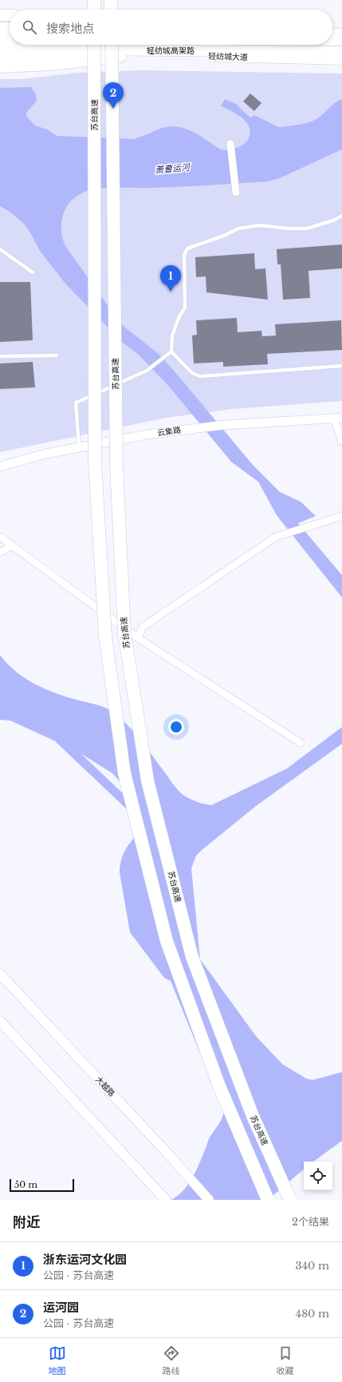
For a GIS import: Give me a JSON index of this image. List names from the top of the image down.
{
  "streets": {
    "highway": ["苏台高速"],
    "main road": ["轻纺城高架路", "轻纺城大道", "大越路"],
    "street": ["云集路"]
  },
  "water": ["萧曹运河"],
  "scale_bar": "50 m",
  "page": {
    "search": "搜索地点",
    "pins": ["2", "1"],
    "scale": "50 m",
    "heading": ["附近", "2个结果"],
    "list": [
      {
        "mark": "1",
        "name": "浙东运河文化园",
        "note": "公园 · 苏台高速",
        "value": "340 m"
      },
      {
        "mark": "2",
        "name": "运河园",
        "note": "公园 · 苏台高速",
        "value": "480 m"
      }
    ],
    "nav": ["地图", "路线", "收藏"]
  }
}
